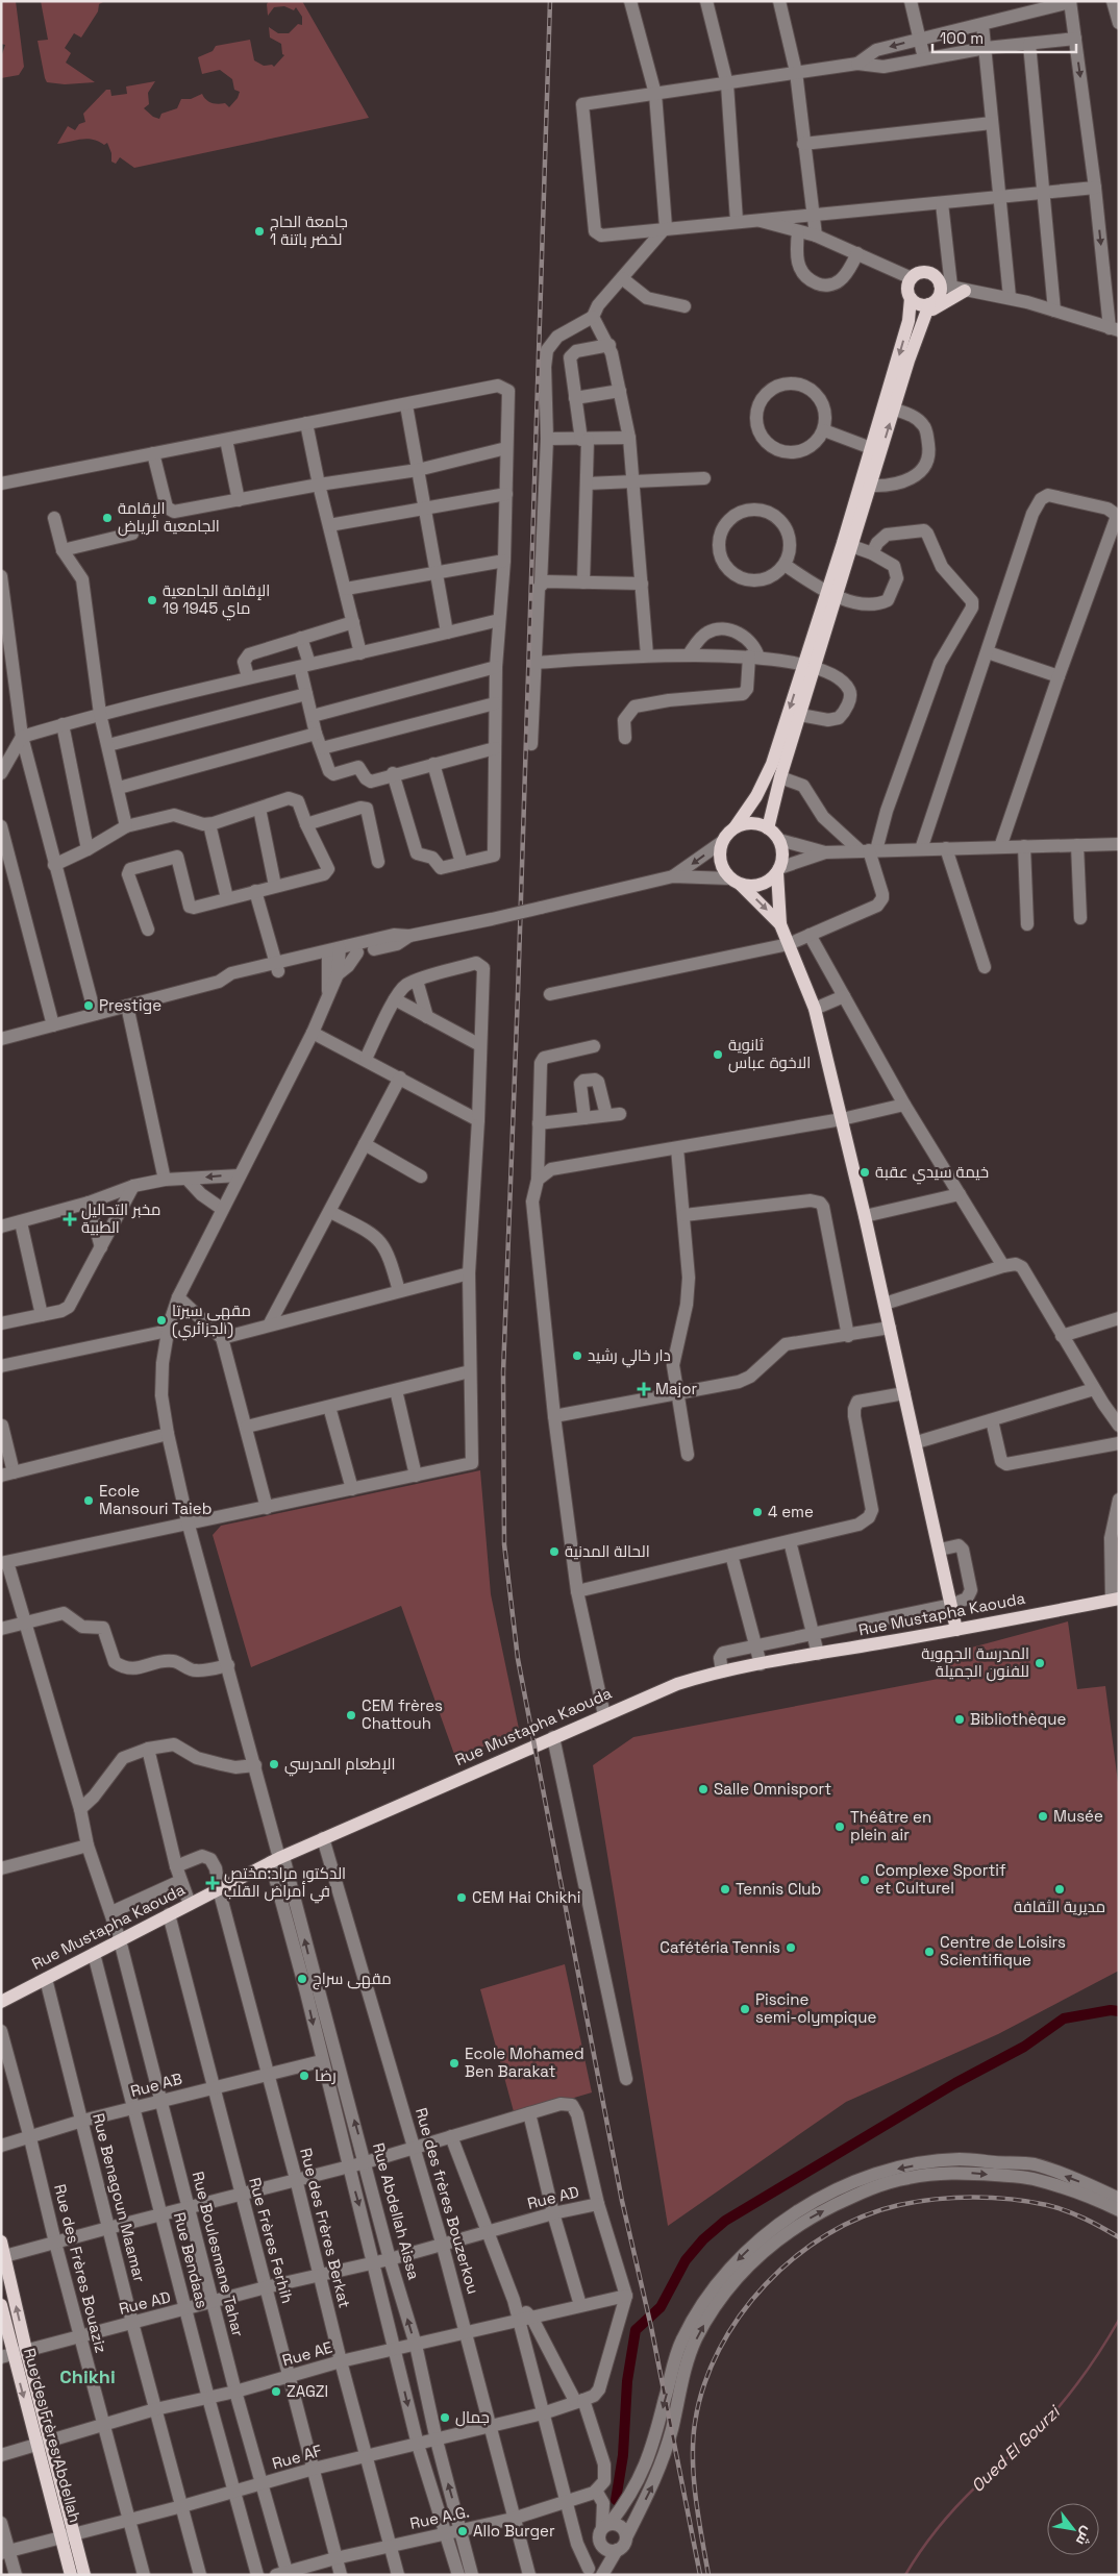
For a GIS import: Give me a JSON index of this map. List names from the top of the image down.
{
  "streets": {
    "main road": ["Rue Mustapha Kaouda", "Rue des Frères Abdellah"],
    "street": [
      "Rue AB",
      "Rue Benagoun Maamar",
      "Rue AD",
      "Rue des frères Bouzerkou",
      "Rue Abdellah Aissa",
      "Rue des Frères Berkat",
      "Rue Frères Ferhih",
      "Rue Boulesmane Tahar",
      "Rue Bendaas",
      "Rue des Frères Bouaziz",
      "Rue AE",
      "Rue AF",
      "Rue A.G."
    ]
  },
  "crossings": [
    ["Rue Mustapha Kaouda", "Rue Benagoun Maamar"],
    ["Rue Mustapha Kaouda", "Rue des frères Bouzerkou"],
    ["Rue Mustapha Kaouda", "Rue Abdellah Aissa"],
    ["Rue Mustapha Kaouda", "Rue des Frères Berkat"],
    ["Rue Mustapha Kaouda", "Rue Frères Ferhih"],
    ["Rue Mustapha Kaouda", "Rue Boulesmane Tahar"],
    ["Rue Mustapha Kaouda", "Rue Bendaas"],
    ["Rue AB", "Rue Benagoun Maamar"],
    ["Rue AB", "Rue des Frères Berkat"],
    ["Rue AB", "Rue Frères Ferhih"],
    ["Rue AB", "Rue Boulesmane Tahar"],
    ["Rue AB", "Rue Bendaas"],
    ["Rue AB", "Rue des Frères Bouaziz"],
    ["Rue Benagoun Maamar", "Rue AD"],
    ["Rue Benagoun Maamar", "Rue AE"],
    ["Rue Benagoun Maamar", "Rue AF"],
    ["Rue AD", "Rue des frères Bouzerkou"],
    ["Rue AD", "Rue Abdellah Aissa"],
    ["Rue AD", "Rue des Frères Berkat"],
    ["Rue AD", "Rue Frères Ferhih"],
    ["Rue AD", "Rue Boulesmane Tahar"],
    ["Rue AD", "Rue Bendaas"],
    ["Rue AD", "Rue des Frères Bouaziz"],
    ["Rue AD", "Rue des Frères Abdellah"],
    ["Rue des frères Bouzerkou", "Rue AE"],
    ["Rue des frères Bouzerkou", "Rue AF"],
    ["Rue des frères Bouzerkou", "Rue A.G."],
    ["Rue Abdellah Aissa", "Rue AE"],
    ["Rue Abdellah Aissa", "Rue AF"],
    ["Rue Abdellah Aissa", "Rue A.G."],
    ["Rue des Frères Berkat", "Rue AE"],
    ["Rue des Frères Berkat", "Rue AF"],
    ["Rue des Frères Berkat", "Rue A.G."],
    ["Rue Frères Ferhih", "Rue AE"],
    ["Rue Frères Ferhih", "Rue AF"],
    ["Rue Frères Ferhih", "Rue A.G."],
    ["Rue Boulesmane Tahar", "Rue AE"],
    ["Rue Boulesmane Tahar", "Rue AF"],
    ["Rue Boulesmane Tahar", "Rue A.G."],
    ["Rue Bendaas", "Rue AE"],
    ["Rue Bendaas", "Rue AF"],
    ["Rue des Frères Bouaziz", "Rue AE"],
    ["Rue des Frères Bouaziz", "Rue AF"],
    ["Rue AE", "Rue des Frères Abdellah"],
    ["Rue des Frères Abdellah", "Rue AF"]
  ],
  "districts": ["Chikhi"],
  "water": ["Oued El Gourzi"],
  "places": {
    "other": [
      "جامعة الحاج لخضر باتنة 1",
      "الإقامة الجامعية الرياض",
      "الإقامة الجامعية 19 ماي 1945",
      "Prestige",
      "ثانوية الاخوة عباس",
      "خيمة سيدي عقبة",
      "مقهى سيرتا (الجزائري)",
      "دار خالي رشيد",
      "Ecole Mansouri Taieb",
      "4 eme",
      "الحالة المدنية",
      "المدرسة الجهوية للفنون الجميلة",
      "CEM frères Chattouh",
      "Bibliothèque",
      "الإطعام المدرسي",
      "Salle Omnisport",
      "Musée",
      "Théâtre en plein air",
      "Complexe Sportif et Culturel",
      "Tennis Club",
      "مديرية الثقافة",
      "CEM Hai Chikhi",
      "Cafétéria Tennis",
      "Centre de Loisirs Scientifique",
      "مقهى سراج",
      "Piscine semi-olympique",
      "Ecole Mohamed Ben Barakat",
      "رضا",
      "ZAGZI",
      "جمال",
      "Allo Burger"
    ],
    "health": ["مخبر التحاليل الطبية", "Major", "الدكتور مراد:مختص في أمراض القلب"]
  },
  "scale_bar": "100 m",
  "north": "bottom right"
}
